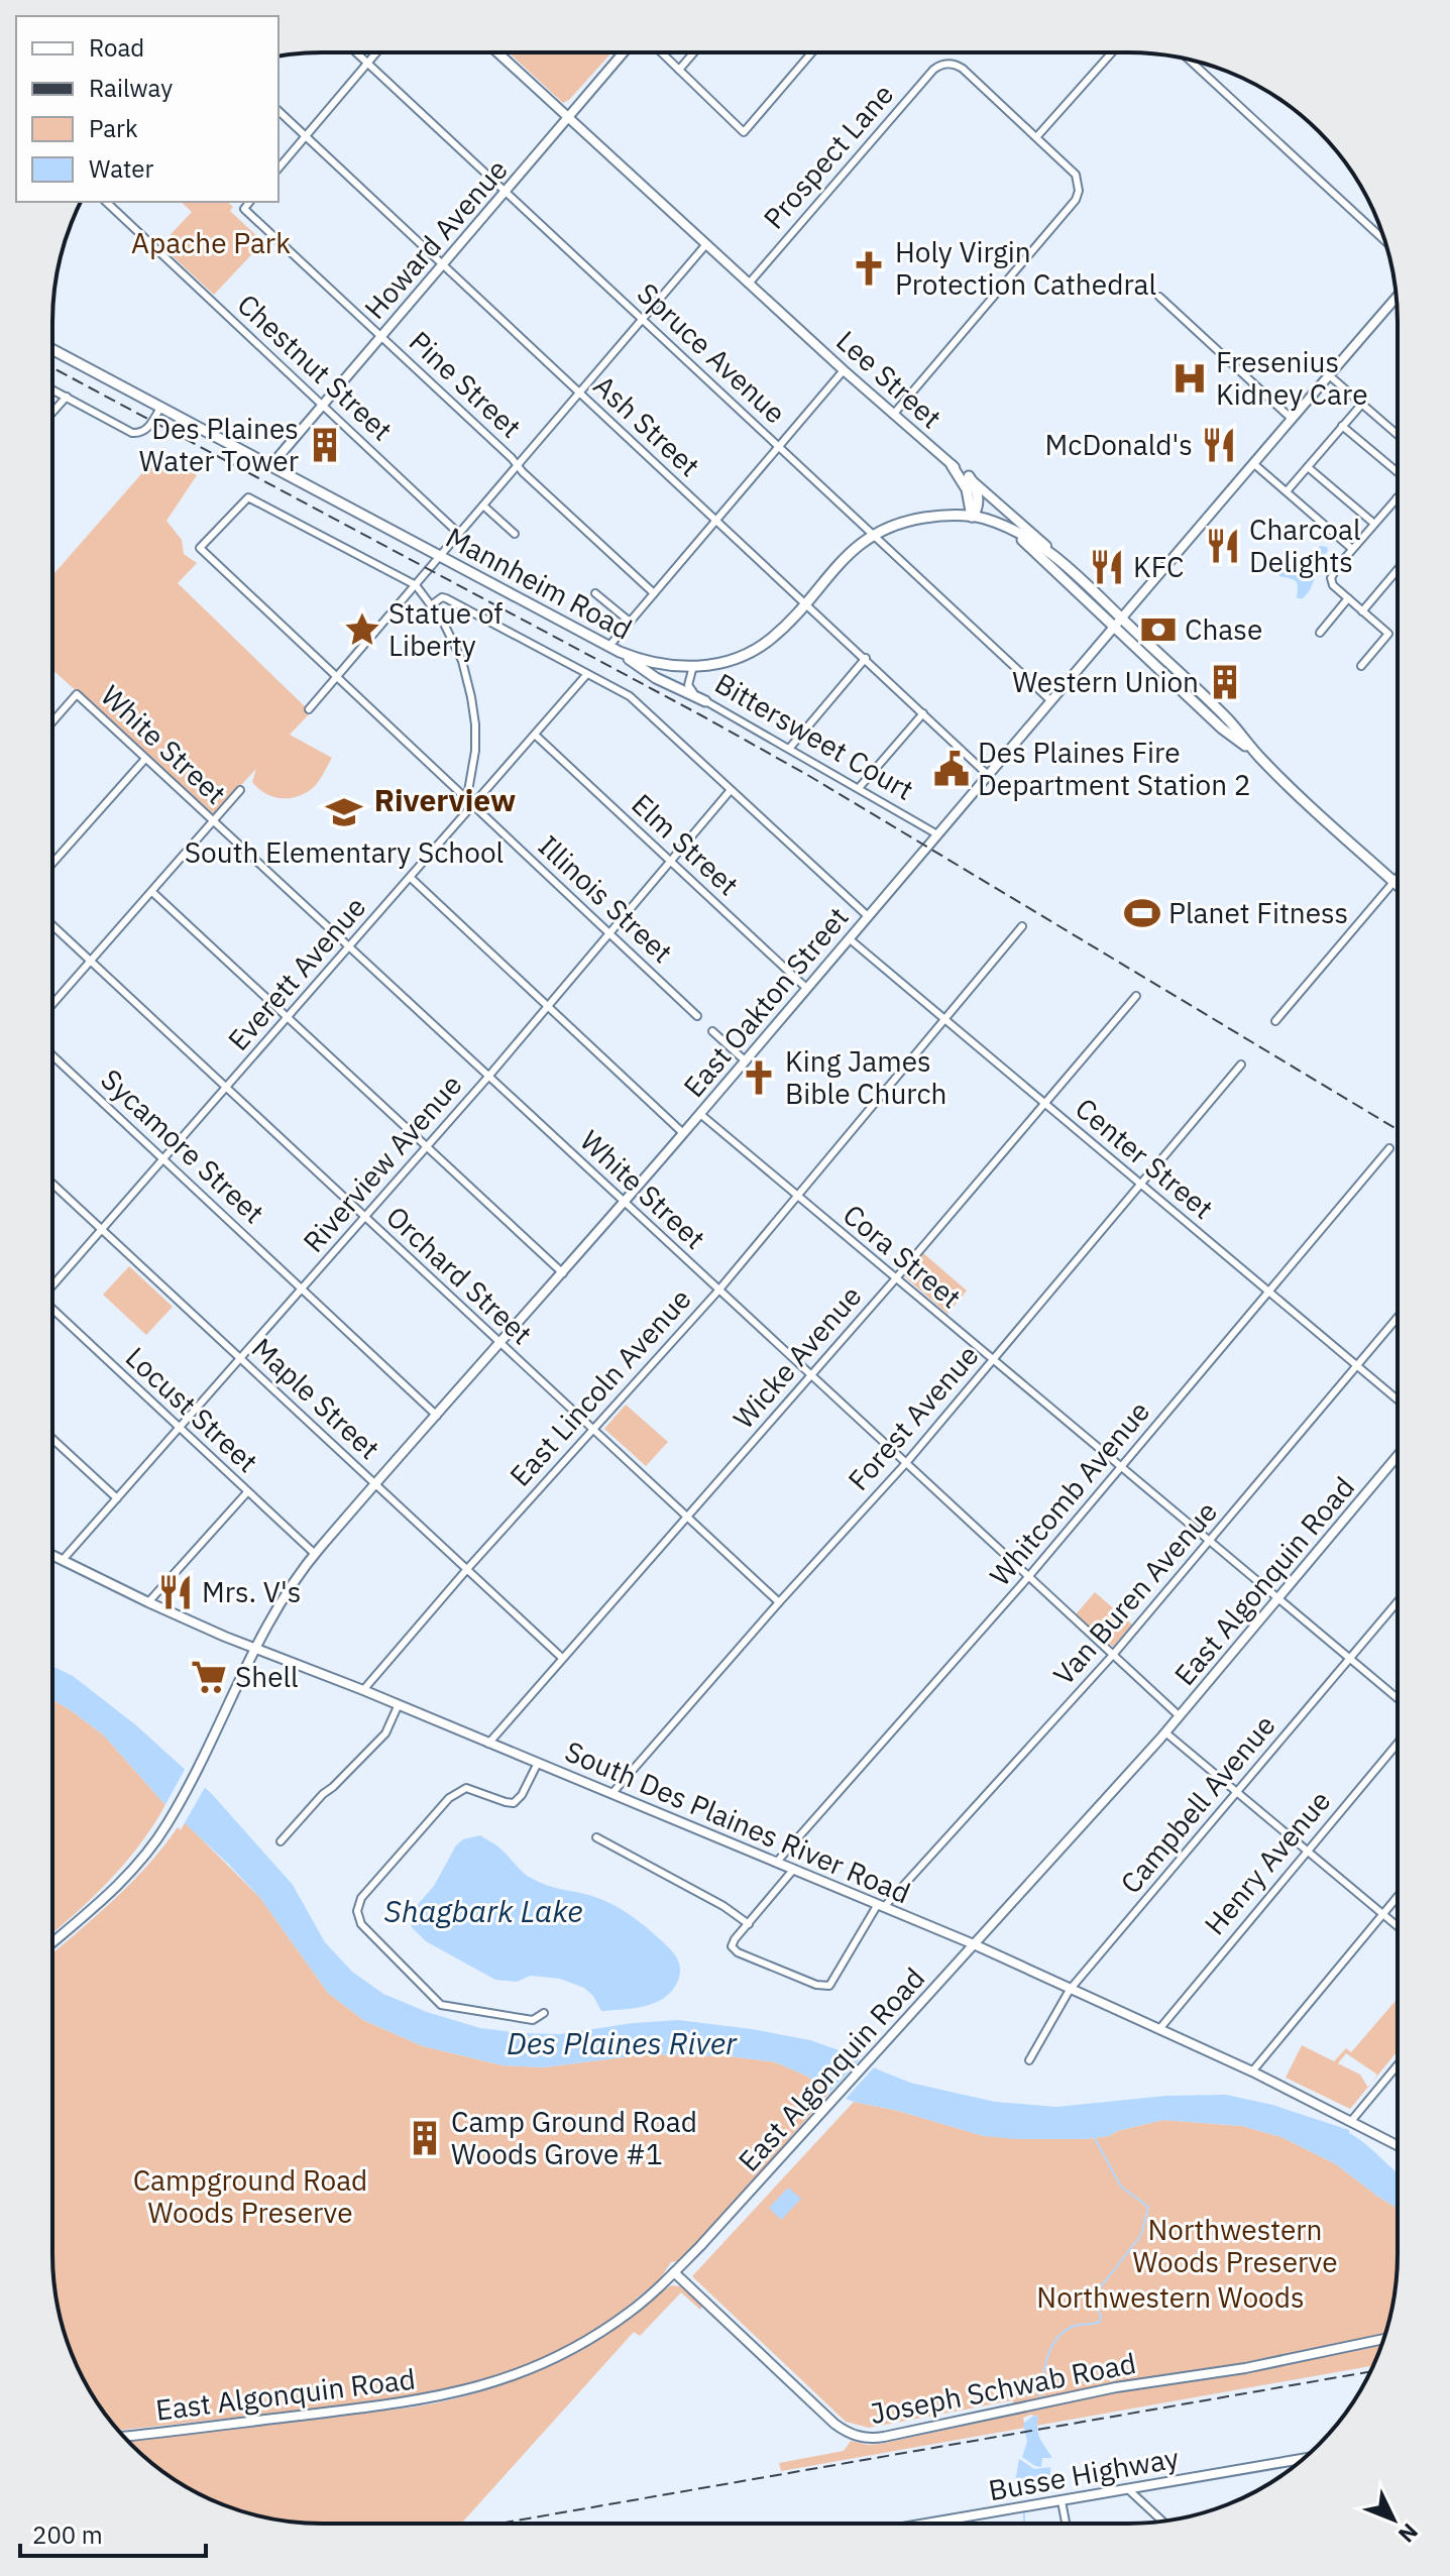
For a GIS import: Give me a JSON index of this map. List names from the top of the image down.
{
  "streets": {
    "main road": [
      "Howard Avenue",
      "Lee Street",
      "Mannheim Road",
      "East Oakton Street",
      "East Algonquin Road",
      "South Des Plaines River Road",
      "Joseph Schwab Road",
      "Busse Highway"
    ],
    "street": [
      "Prospect Lane",
      "Spruce Avenue",
      "Chestnut Street",
      "Pine Street",
      "Ash Street",
      "Bittersweet Court",
      "White Street",
      "Elm Street",
      "Illinois Street",
      "Everett Avenue",
      "Sycamore Street",
      "Center Street",
      "Riverview Avenue",
      "Cora Street",
      "Orchard Street",
      "Wicke Avenue",
      "East Lincoln Avenue",
      "Maple Street",
      "Locust Street",
      "Forest Avenue",
      "Whitcomb Avenue",
      "Van Buren Avenue",
      "Campbell Avenue",
      "Henry Avenue"
    ]
  },
  "crossings": [
    ["Prospect Lane", "Lee Street"],
    ["Howard Avenue", "Spruce Avenue"],
    ["Howard Avenue", "Chestnut Street"],
    ["Howard Avenue", "Lee Street"],
    ["Howard Avenue", "Pine Street"],
    ["Howard Avenue", "Ash Street"],
    ["Howard Avenue", "Mannheim Road"],
    ["Spruce Avenue", "Mannheim Road"],
    ["Spruce Avenue", "East Oakton Street"],
    ["Lee Street", "Mannheim Road"],
    ["Lee Street", "East Oakton Street"],
    ["Ash Street", "Mannheim Road"],
    ["Ash Street", "East Oakton Street"],
    ["Mannheim Road", "Bittersweet Court"],
    ["Bittersweet Court", "East Oakton Street"],
    ["White Street", "Everett Avenue"],
    ["White Street", "East Oakton Street"],
    ["White Street", "Riverview Avenue"],
    ["White Street", "Wicke Avenue"],
    ["White Street", "East Lincoln Avenue"],
    ["White Street", "Forest Avenue"],
    ["White Street", "Whitcomb Avenue"],
    ["White Street", "East Algonquin Road"],
    ["White Street", "Van Buren Avenue"],
    ["Elm Street", "Everett Avenue"],
    ["Elm Street", "East Oakton Street"],
    ["Elm Street", "Riverview Avenue"],
    ["Illinois Street", "Everett Avenue"],
    ["Illinois Street", "Riverview Avenue"],
    ["Everett Avenue", "Sycamore Street"],
    ["Everett Avenue", "Orchard Street"],
    ["Everett Avenue", "Maple Street"],
    ["East Oakton Street", "Sycamore Street"],
    ["East Oakton Street", "Center Street"],
    ["East Oakton Street", "Cora Street"],
    ["East Oakton Street", "Orchard Street"],
    ["East Oakton Street", "Maple Street"],
    ["East Oakton Street", "Locust Street"],
    ["East Oakton Street", "South Des Plaines River Road"],
    ["Sycamore Street", "Riverview Avenue"],
    ["Center Street", "Wicke Avenue"],
    ["Center Street", "East Lincoln Avenue"],
    ["Center Street", "Forest Avenue"],
    ["Center Street", "Whitcomb Avenue"],
    ["Center Street", "Van Buren Avenue"],
    ["Riverview Avenue", "Orchard Street"],
    ["Riverview Avenue", "Maple Street"],
    ["Riverview Avenue", "Locust Street"],
    ["Riverview Avenue", "South Des Plaines River Road"],
    ["Cora Street", "Wicke Avenue"],
    ["Cora Street", "East Lincoln Avenue"],
    ["Cora Street", "Forest Avenue"],
    ["Cora Street", "Whitcomb Avenue"],
    ["Cora Street", "East Algonquin Road"],
    ["Cora Street", "Van Buren Avenue"],
    ["Cora Street", "Campbell Avenue"],
    ["Orchard Street", "Wicke Avenue"],
    ["Orchard Street", "East Lincoln Avenue"],
    ["Orchard Street", "Forest Avenue"],
    ["Wicke Avenue", "Maple Street"],
    ["Wicke Avenue", "South Des Plaines River Road"],
    ["East Lincoln Avenue", "Maple Street"],
    ["East Lincoln Avenue", "South Des Plaines River Road"],
    ["Forest Avenue", "South Des Plaines River Road"],
    ["Whitcomb Avenue", "South Des Plaines River Road"],
    ["East Algonquin Road", "South Des Plaines River Road"],
    ["East Algonquin Road", "Joseph Schwab Road"],
    ["Van Buren Avenue", "South Des Plaines River Road"],
    ["Campbell Avenue", "South Des Plaines River Road"],
    ["South Des Plaines River Road", "Henry Avenue"]
  ],
  "districts": ["Riverview"],
  "water": ["Shagbark Lake", "Des Plaines River"],
  "parks": [
    "Apache Park",
    "Campground Road Woods Preserve",
    "Northwestern Woods Preserve",
    "Northwestern Woods"
  ],
  "places": {
    "church": ["Holy Virgin Protection Cathedral", "King James Bible Church"],
    "hospital": ["Fresenius Kidney Care"],
    "building": ["Des Plaines Water Tower", "Western Union", "Camp Ground Road Woods Grove #1"],
    "restaurant": [
      "McDonald's",
      "Charcoal Delights",
      "KFC",
      "Mrs. V's"
    ],
    "place": ["Statue of Liberty"],
    "bank": ["Chase"],
    "public building": ["Des Plaines Fire Department Station 2"],
    "school or university": ["South Elementary School"],
    "sports": ["Planet Fitness"],
    "supermarket": ["Shell"]
  },
  "legend": [
    "Road",
    "Railway",
    "Park",
    "Water"
  ],
  "scale_bar": "200 m",
  "north": "bottom right"
}
